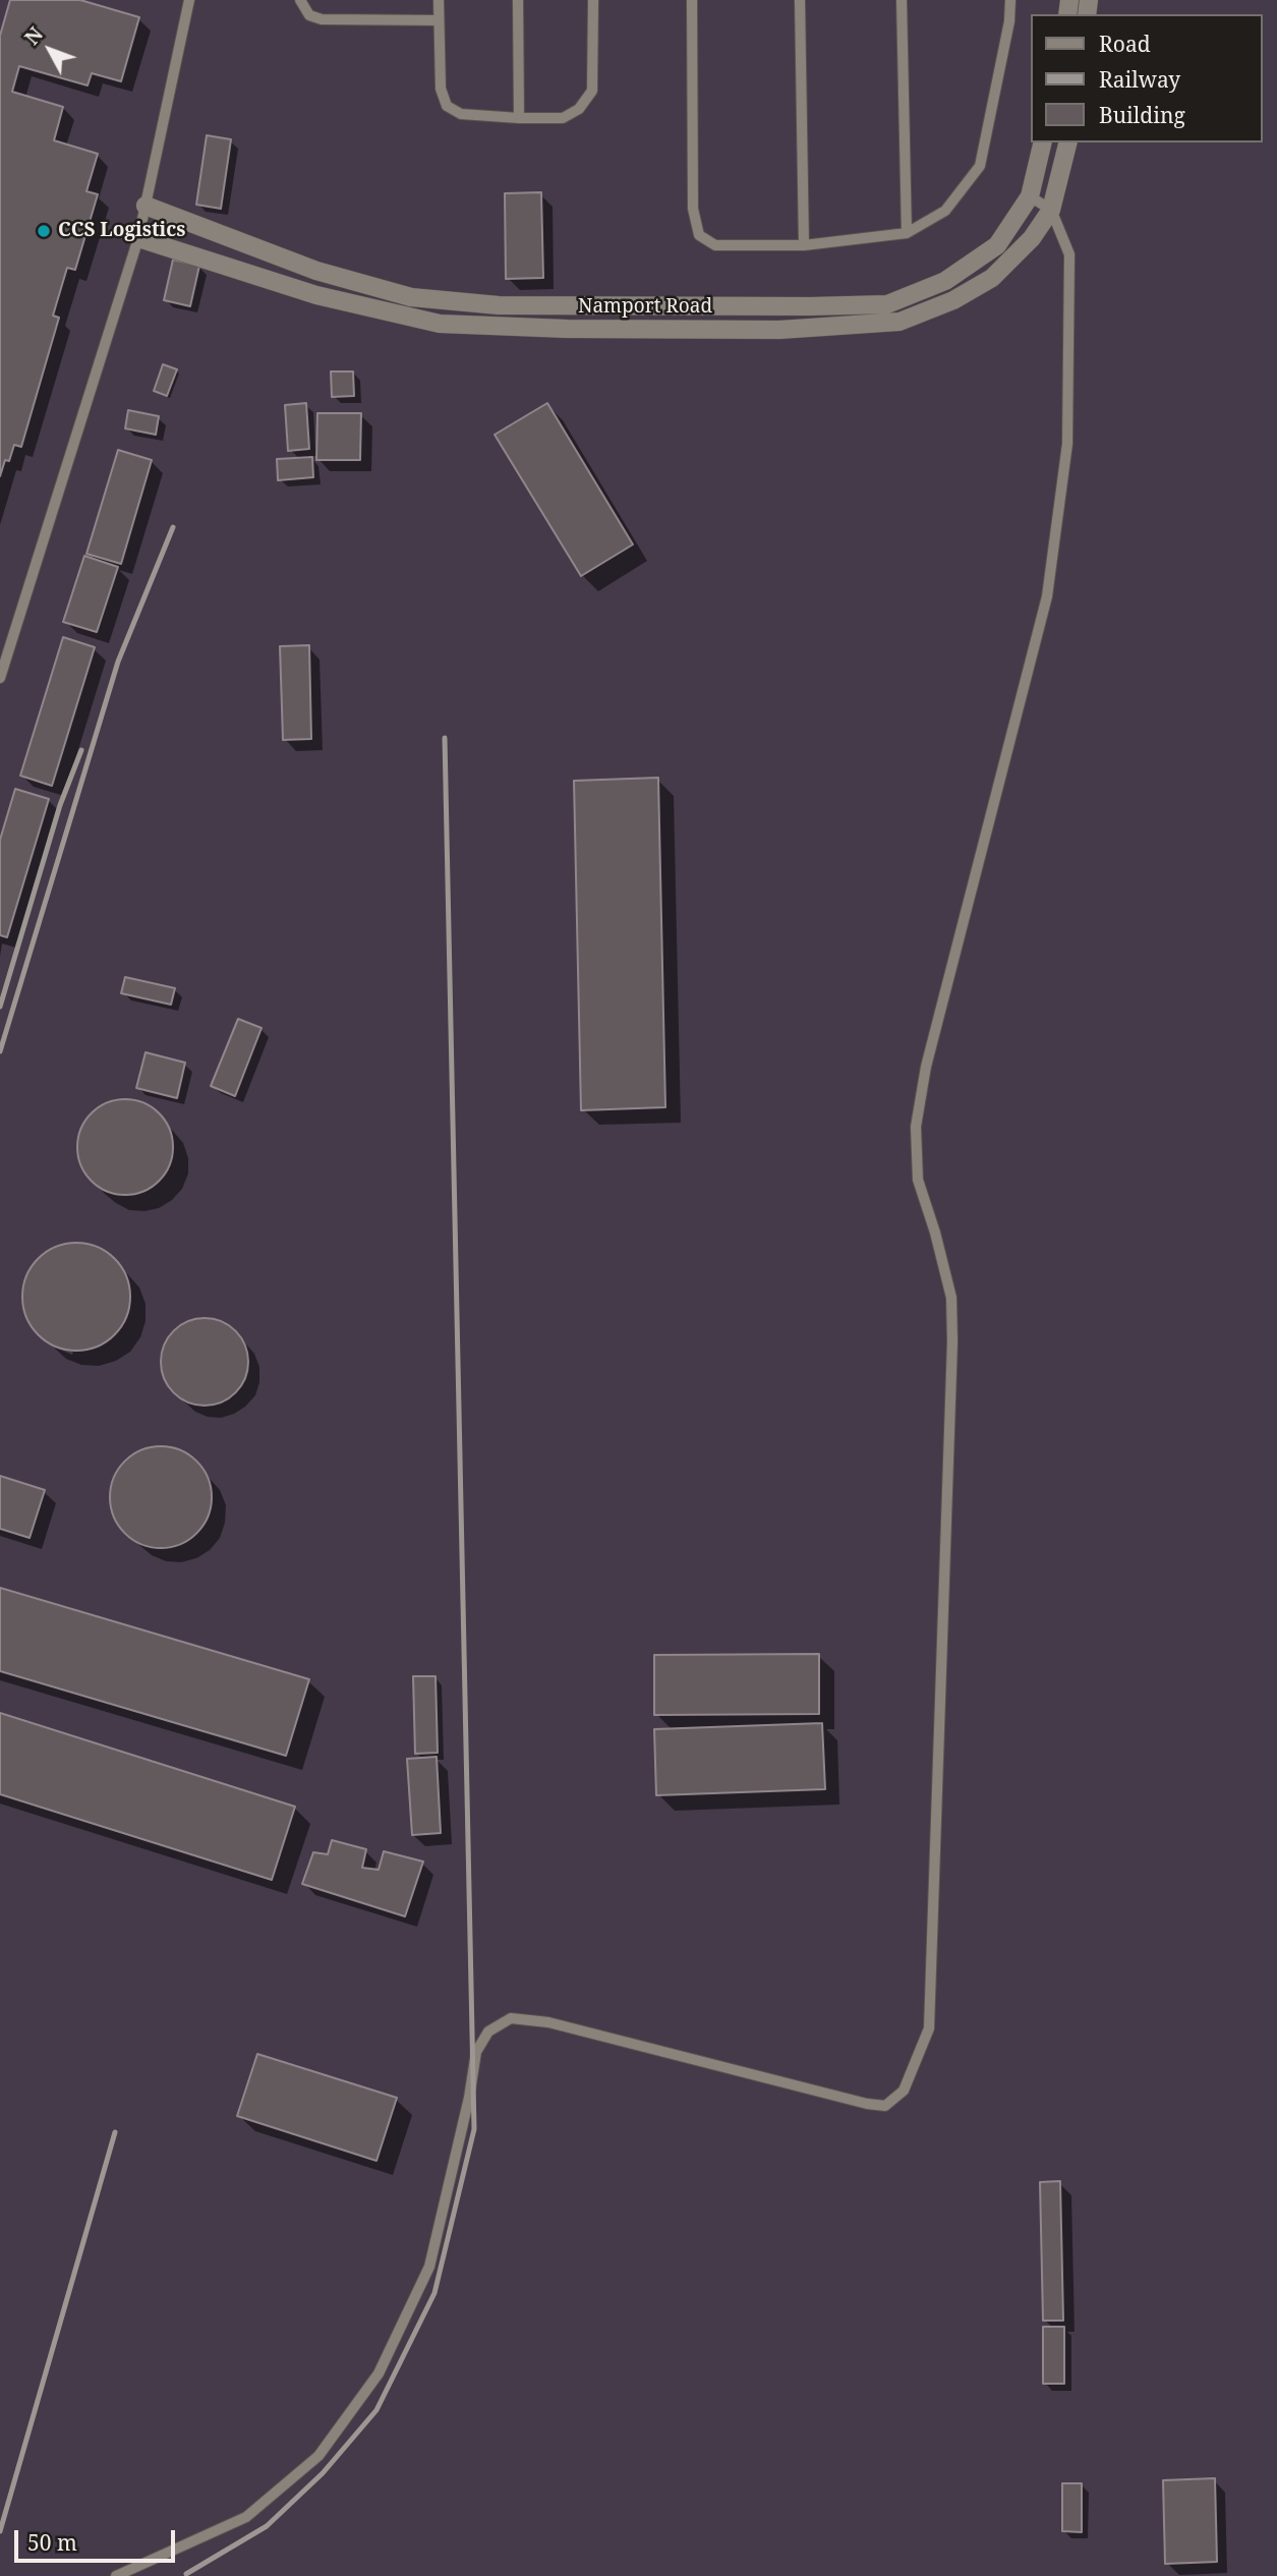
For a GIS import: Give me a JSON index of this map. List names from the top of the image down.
{
  "streets": {
    "street": ["Namport Road"]
  },
  "places": ["CCS Logistics"],
  "legend": ["Road", "Railway", "Building"],
  "scale_bar": "50 m",
  "north": "top left"
}
